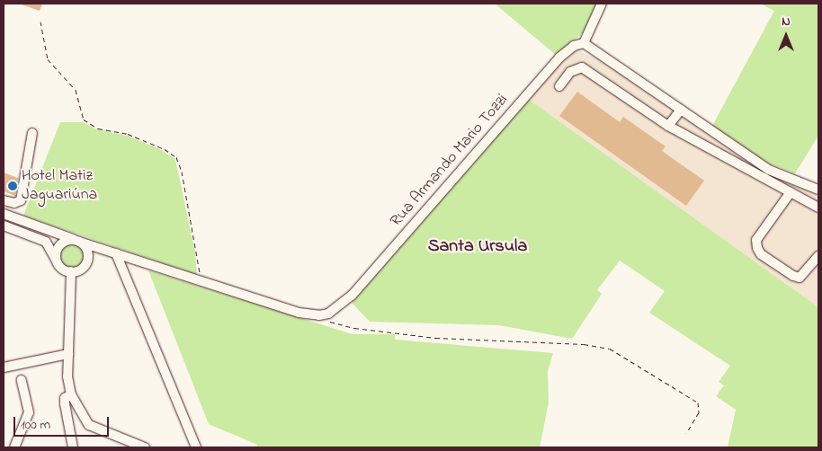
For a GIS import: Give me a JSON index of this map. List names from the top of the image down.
{
  "streets": {
    "street": ["Rua Armando Mario Tozzi"]
  },
  "districts": ["Santa Ursula"],
  "places": ["Hotel Matiz Jaguariúna"],
  "scale_bar": "100 m",
  "north": "top"
}
